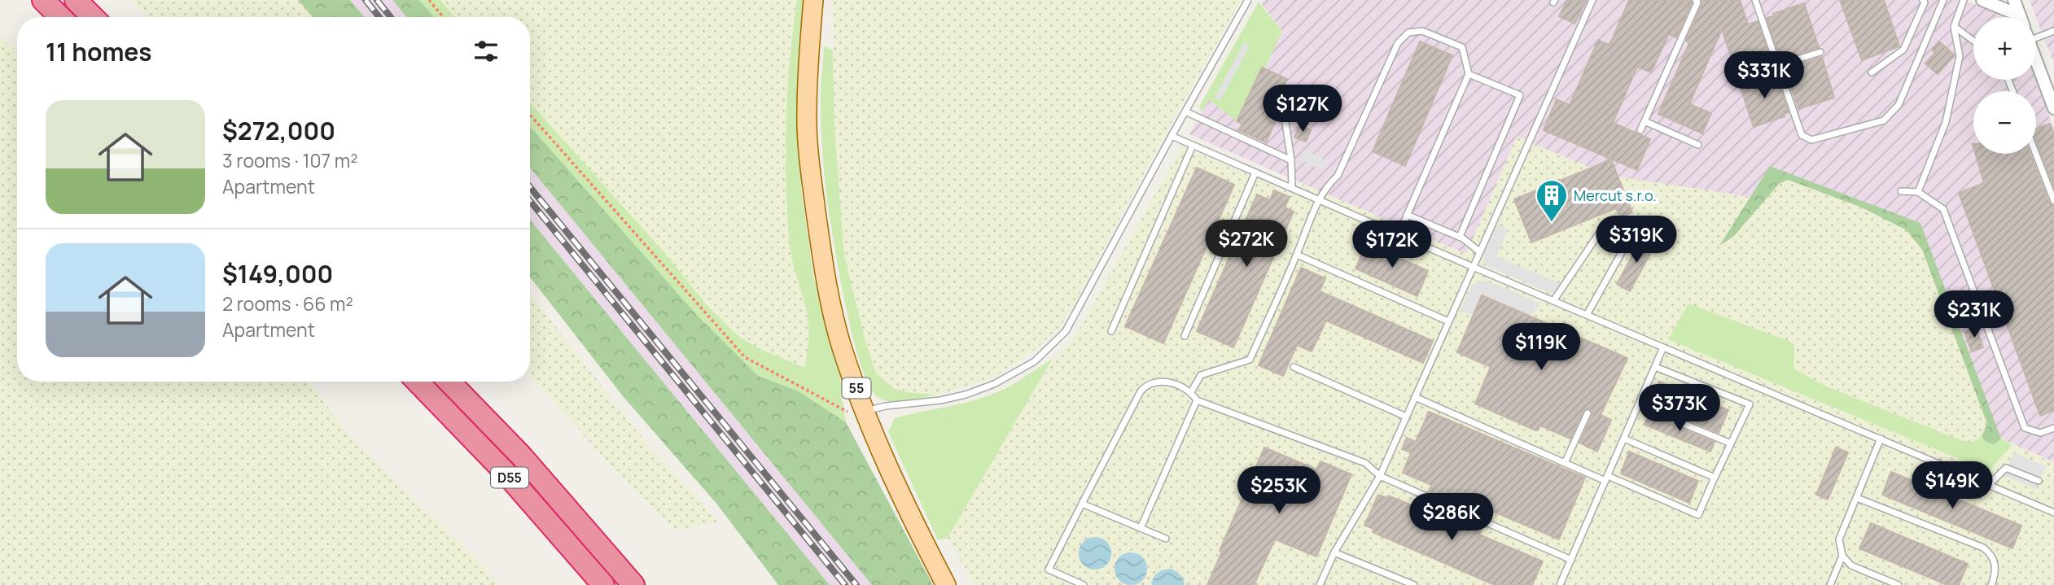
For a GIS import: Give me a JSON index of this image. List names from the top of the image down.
{
  "streets": {
    "highway": ["D55"],
    "main road": ["55"]
  },
  "places": {
    "building": ["Mercut s.r.o."]
  },
  "page": {
    "map_buttons": ["+", "−"],
    "heading": "11 homes",
    "price": [
      "$331K",
      "$127K",
      "$319K",
      "$272K",
      "$172K",
      "$231K",
      "$119K",
      "$373K",
      "$149K",
      "$253K",
      "$286K"
    ],
    "list": [
      {
        "name": "$272,000",
        "note": "3 rooms · 107 m² · Apartment"
      },
      {
        "name": "$149,000",
        "note": "2 rooms · 66 m² · Apartment"
      }
    ]
  }
}
